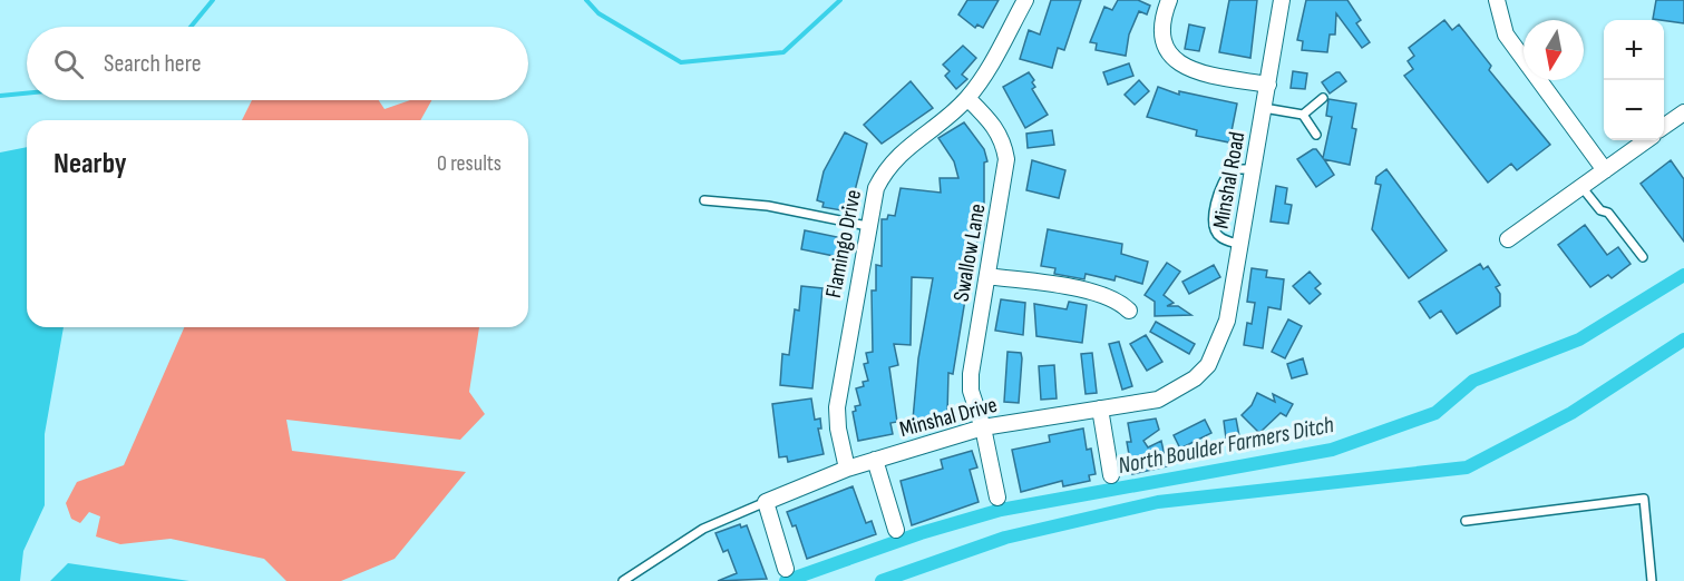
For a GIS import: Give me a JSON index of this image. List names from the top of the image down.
{
  "streets": {
    "street": [
      "Minshal Road",
      "Flamingo Drive",
      "Swallow Lane",
      "Minshal Drive"
    ]
  },
  "crossings": [
    ["Minshal Road", "Minshal Drive"],
    ["Flamingo Drive", "Swallow Lane"],
    ["Flamingo Drive", "Minshal Drive"],
    ["Swallow Lane", "Minshal Drive"]
  ],
  "water": ["North Boulder Farmers Ditch"],
  "north": "bottom",
  "page": {
    "map_buttons": ["+", "−"],
    "search": "Search here",
    "heading": ["Nearby", "0 results"]
  }
}
